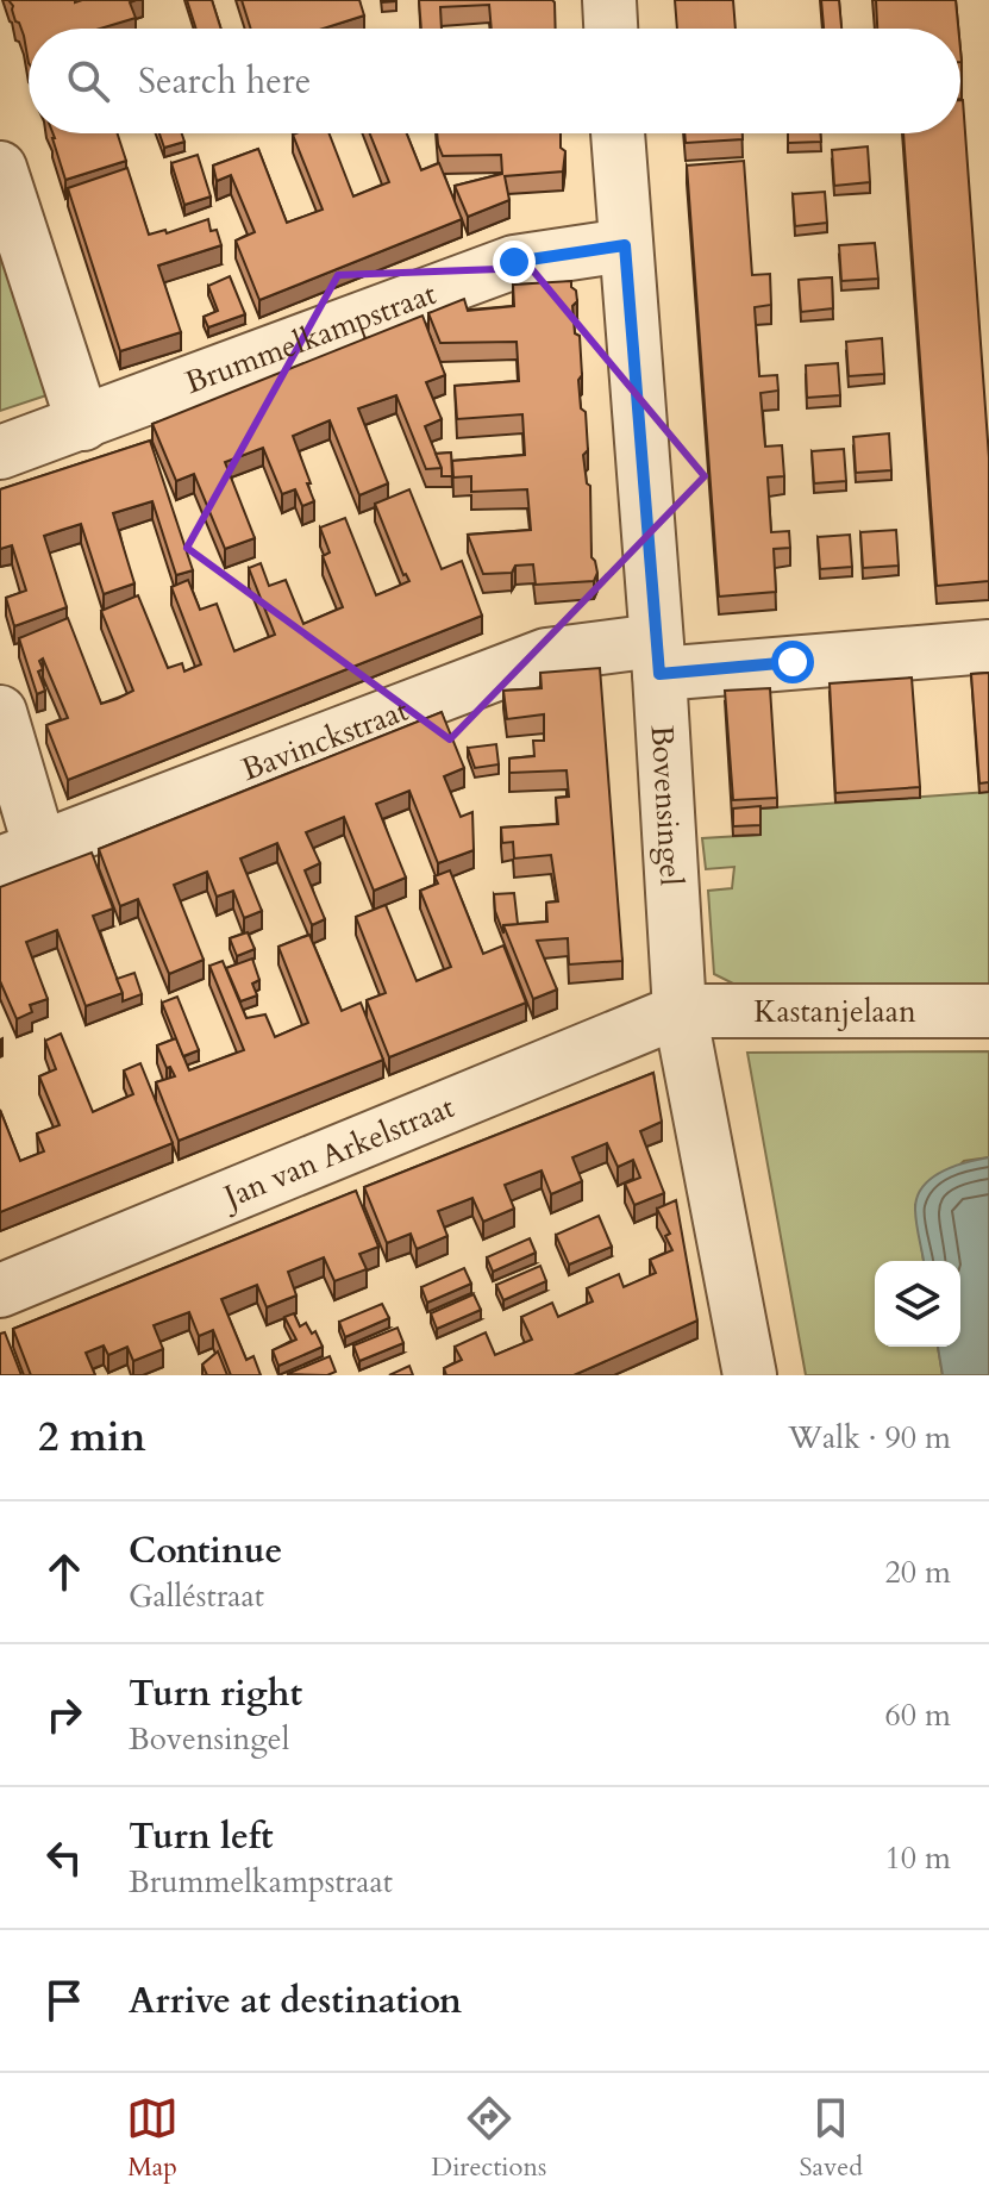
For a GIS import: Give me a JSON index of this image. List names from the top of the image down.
{
  "streets": {
    "street": [
      "Brummelkampstraat",
      "Bavinckstraat",
      "Bovensingel",
      "Kastanjelaan",
      "Jan van Arkelstraat"
    ]
  },
  "crossings": [
    ["Brummelkampstraat", "Bovensingel"],
    ["Bavinckstraat", "Bovensingel"],
    ["Bovensingel", "Kastanjelaan"],
    ["Bovensingel", "Jan van Arkelstraat"],
    ["Kastanjelaan", "Jan van Arkelstraat"]
  ],
  "page": {
    "search": "Search here",
    "heading": ["2 min", "Walk · 90 m"],
    "list": [
      ["Continue", "Galléstraat", "20 m"],
      ["Turn right", "Bovensingel", "60 m"],
      ["Turn left", "Brummelkampstraat", "10 m"],
      "Arrive at destination"
    ],
    "nav": ["Map", "Directions", "Saved"]
  }
}
